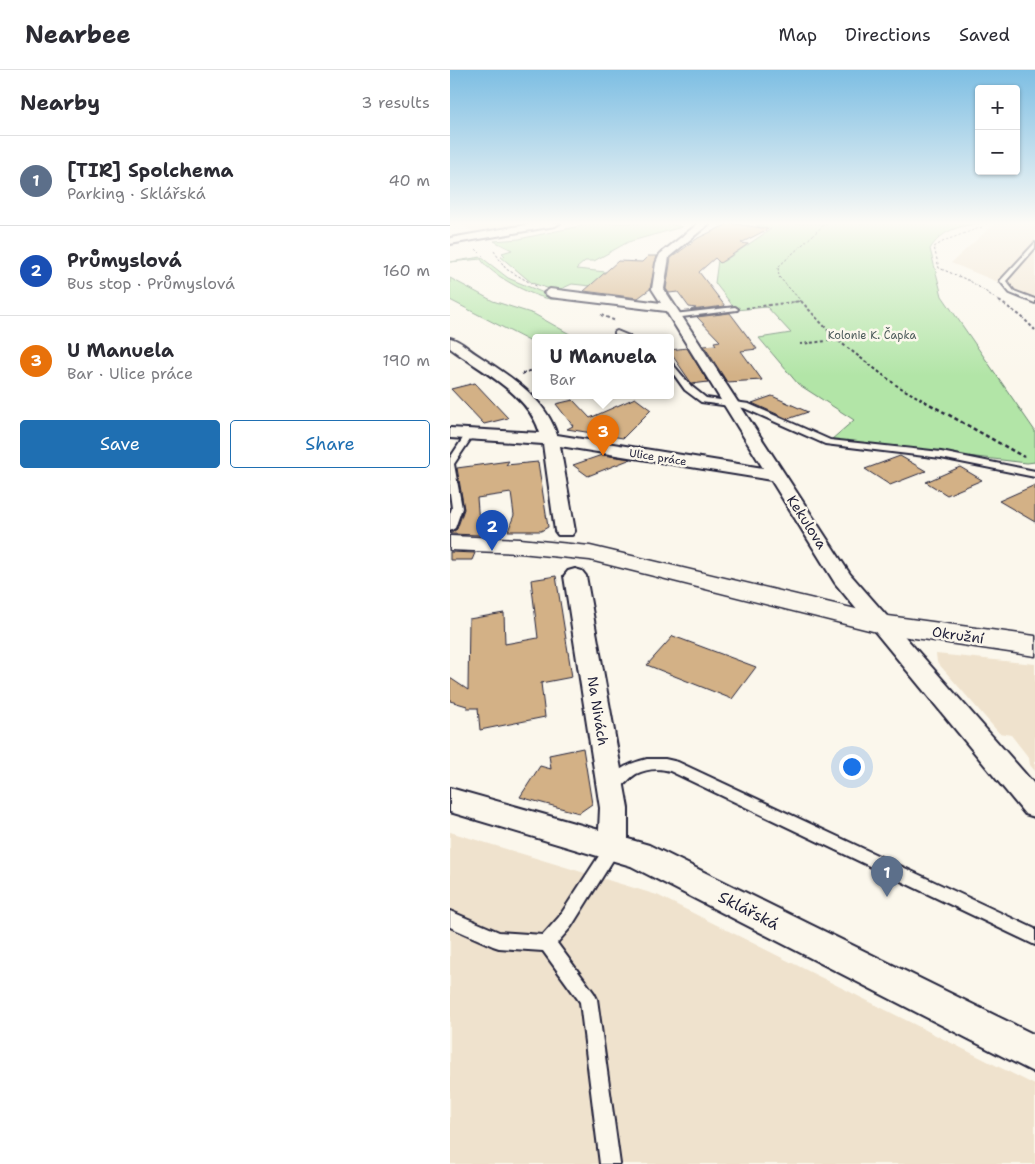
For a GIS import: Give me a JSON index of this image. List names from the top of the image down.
{
  "streets": {
    "street": [
      "Ulice práce",
      "Kekulova",
      "Okružní",
      "Na Nivách",
      "Sklářská"
    ]
  },
  "crossings": [
    ["Ulice práce", "Kekulova"],
    ["Kekulova", "Okružní"],
    ["Na Nivách", "Sklářská"]
  ],
  "parks": ["Kolonie K. Čapka"],
  "page": {
    "header": "Nearbee",
    "nav": ["Map", "Directions", "Saved"],
    "heading": ["Nearby", "3 results"],
    "map_buttons": ["+", "−"],
    "list": [
      {
        "mark": "1",
        "name": "[TIR] Spolchema",
        "note": "Parking · Sklářská",
        "value": "40 m"
      },
      {
        "mark": "2",
        "name": "Průmyslová",
        "note": "Bus stop · Průmyslová",
        "value": "160 m"
      },
      {
        "mark": "3",
        "name": "U Manuela",
        "note": "Bar · Ulice práce",
        "value": "190 m"
      }
    ],
    "popup": ["U Manuela", "Bar"],
    "buttons": ["Save", "Share"],
    "pins": ["3", "2", "1"]
  }
}
